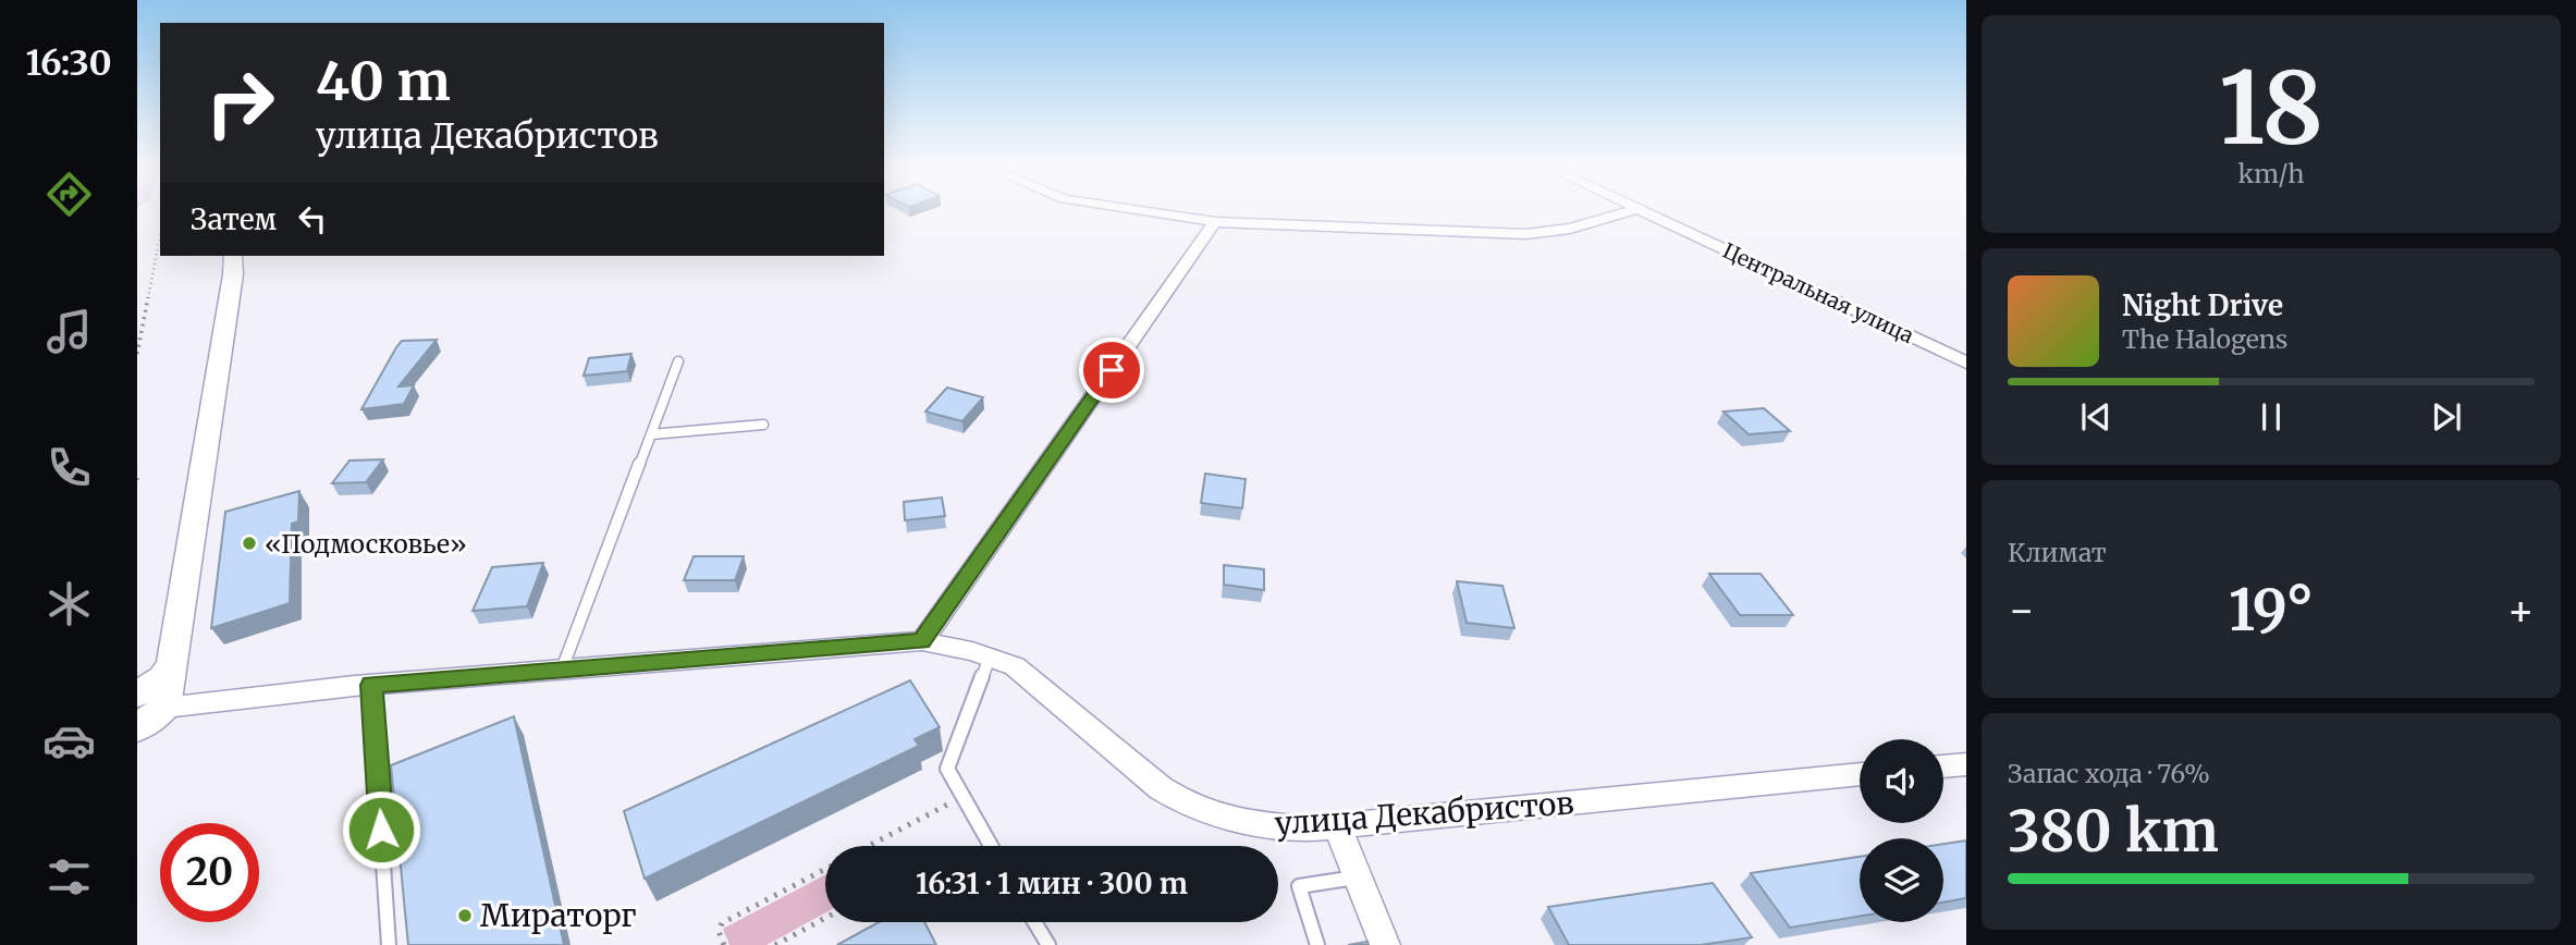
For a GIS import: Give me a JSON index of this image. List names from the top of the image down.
{
  "streets": {
    "street": ["Центральная улица", "улица Декабристов"]
  },
  "places": ["«Подмосковье»", "Мираторг"],
  "page": {
    "tabs": "16:30",
    "tile": [
      ["18", "km/h"],
      "Климат",
      ["Запас хода · 76%", "380 km"]
    ],
    "turn": ["40 m", "улица Декабристов"],
    "then": "Затем",
    "song": ["Night Drive", "The Halogens"],
    "heat": ["−", "19°", "+"],
    "limit": "20",
    "trip": "16:31 · 1 мин · 300 m"
  }
}
